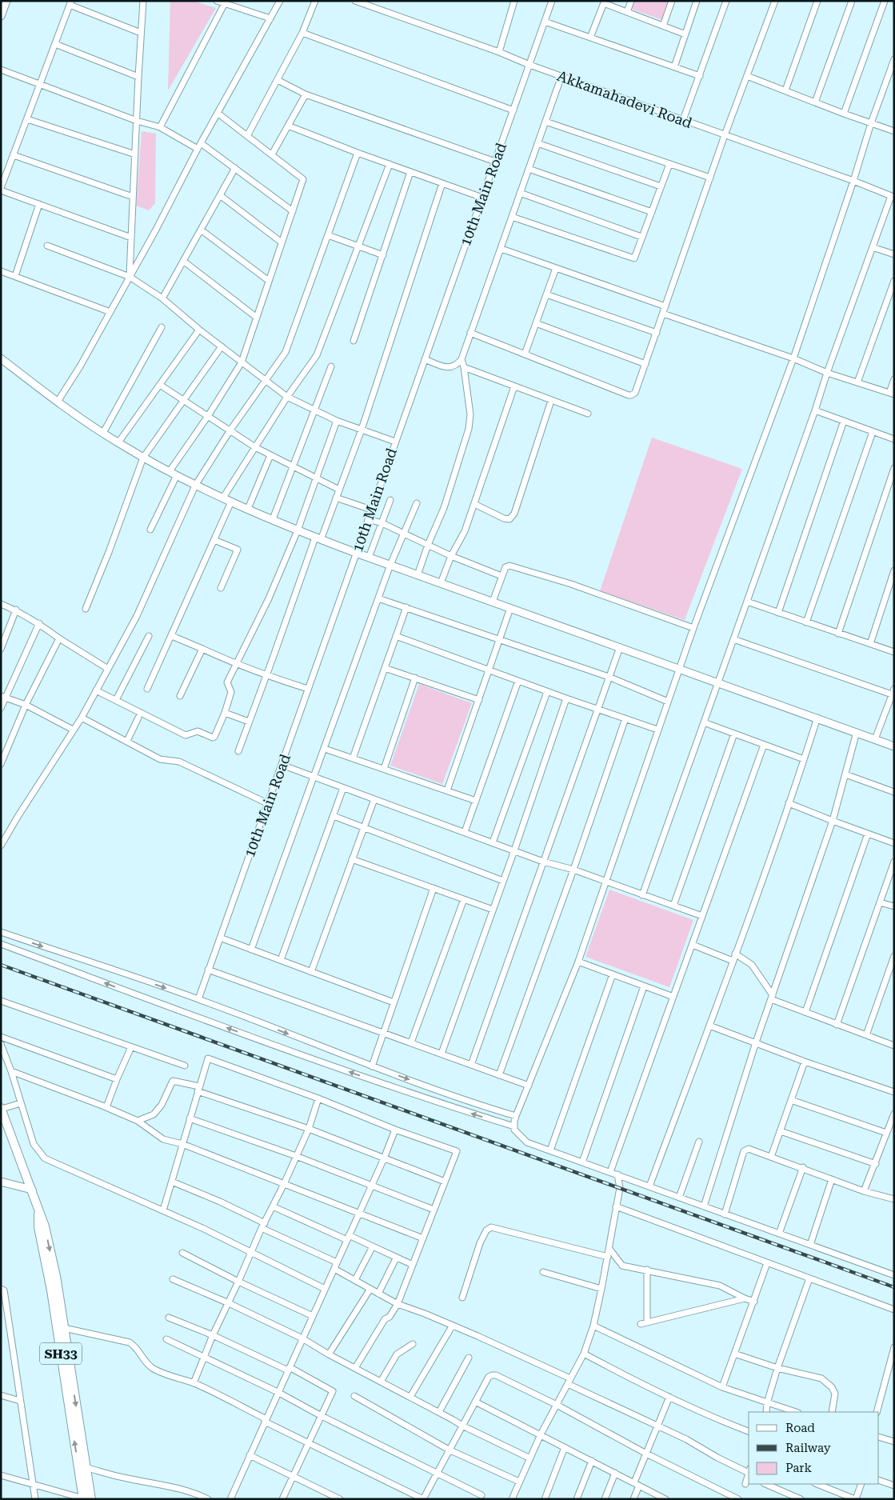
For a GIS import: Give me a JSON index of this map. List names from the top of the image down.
{
  "streets": {
    "main road": ["SH33"],
    "street": ["Akkamahadevi Road", "10th Main Road"]
  },
  "crossings": [
    ["Akkamahadevi Road", "10th Main Road"]
  ],
  "legend": ["Road", "Railway", "Park"]
}
